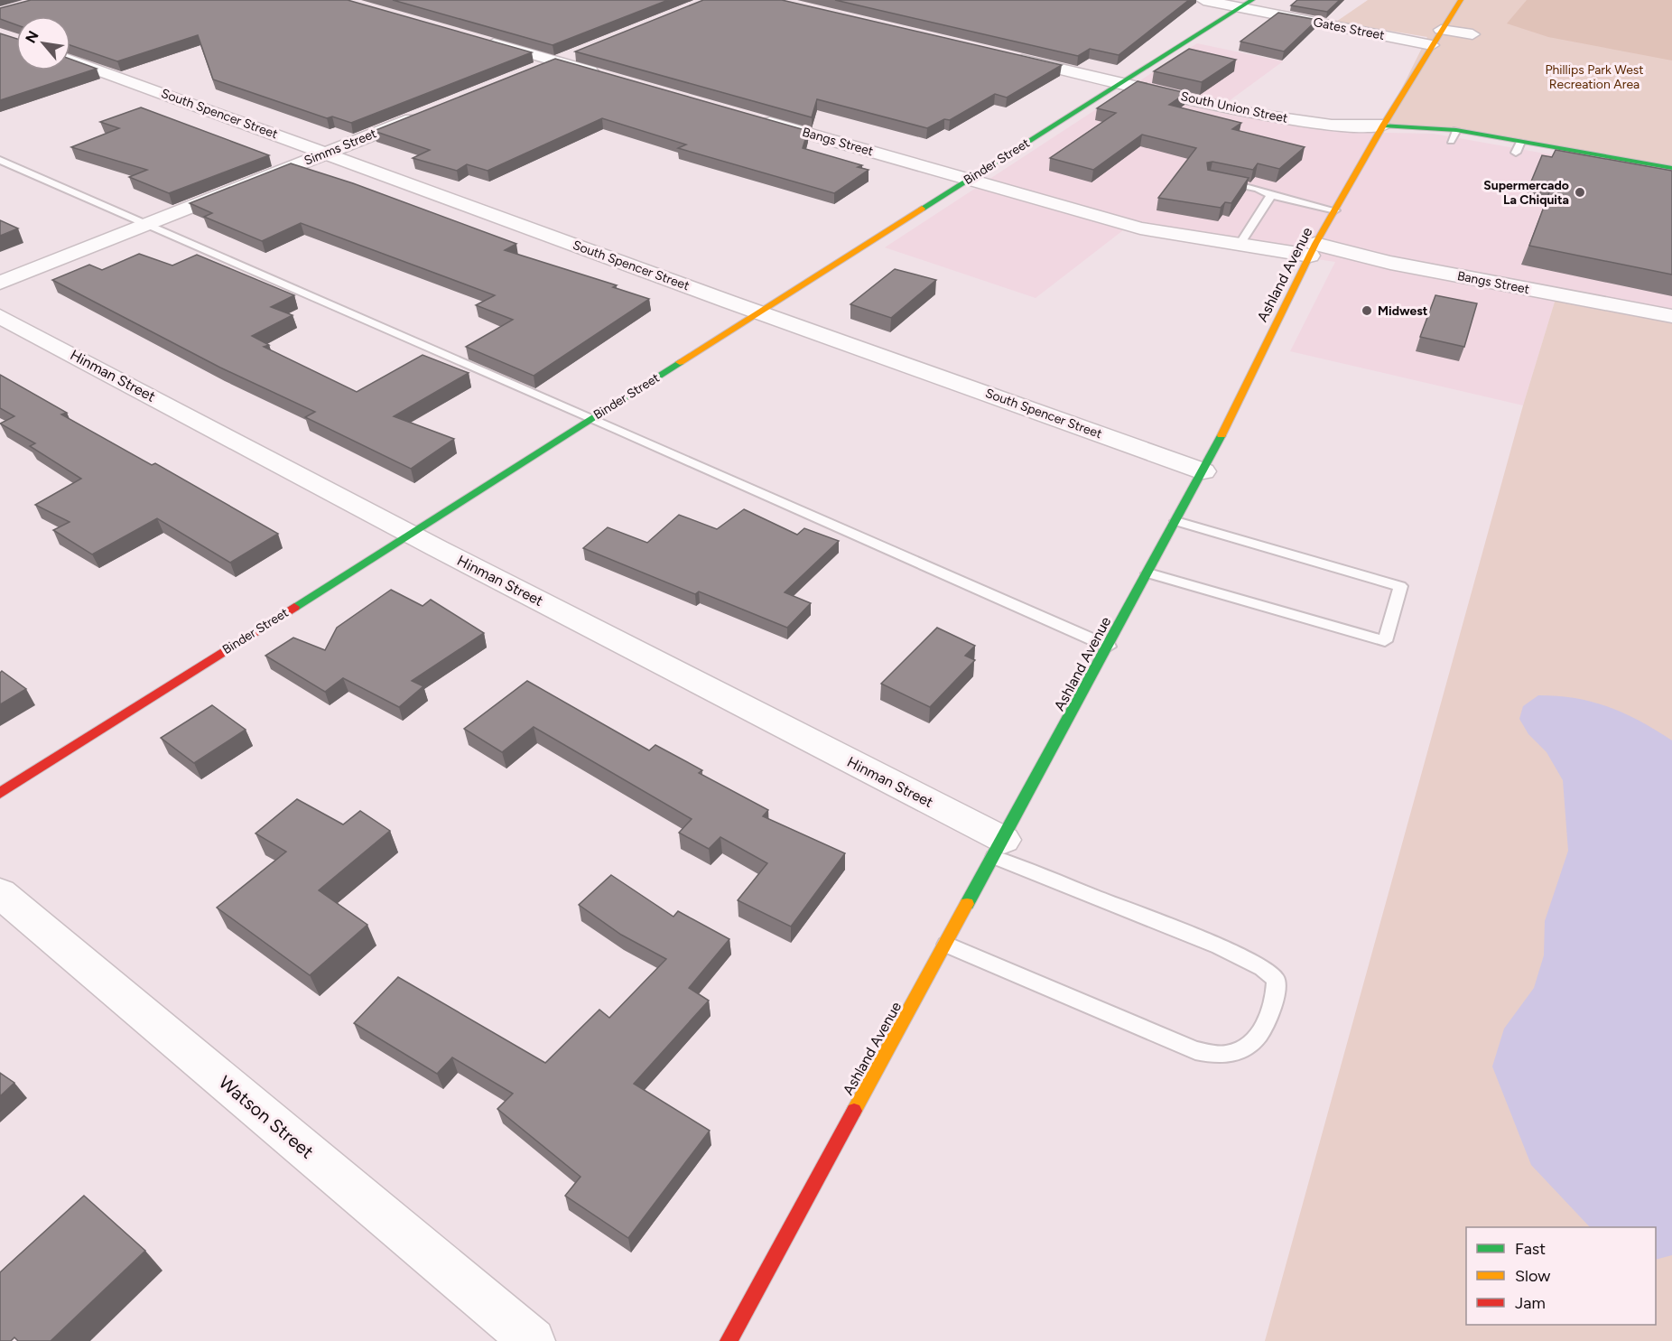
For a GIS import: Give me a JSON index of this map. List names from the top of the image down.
{
  "streets": {
    "street": [
      "Gates Street",
      "South Union Street",
      "South Spencer Street",
      "Bangs Street",
      "Simms Street",
      "Binder Street",
      "Ashland Avenue",
      "Hinman Street",
      "Watson Street"
    ]
  },
  "crossings": [
    ["Gates Street", "Binder Street"],
    ["Gates Street", "Ashland Avenue"],
    ["South Union Street", "Binder Street"],
    ["South Union Street", "Ashland Avenue"],
    ["South Spencer Street", "Simms Street"],
    ["South Spencer Street", "Binder Street"],
    ["South Spencer Street", "Ashland Avenue"],
    ["Bangs Street", "Binder Street"],
    ["Bangs Street", "Ashland Avenue"],
    ["Binder Street", "Hinman Street"],
    ["Ashland Avenue", "Hinman Street"]
  ],
  "parks": ["Phillips Park West Recreation Area"],
  "places": ["Supermercado La Chiquita", "Midwest"],
  "legend": ["Fast", "Slow", "Jam"],
  "north": "top left"
}
